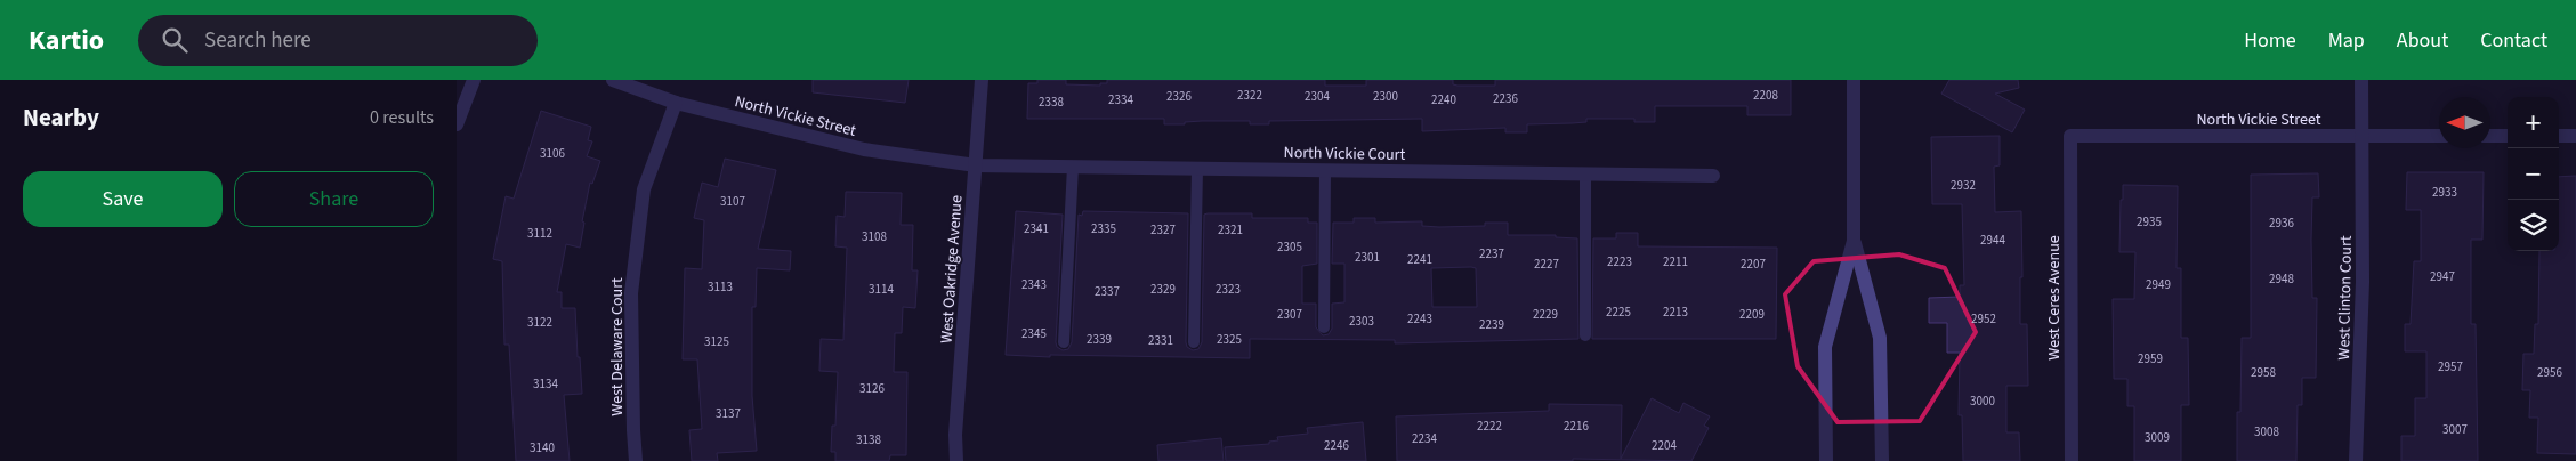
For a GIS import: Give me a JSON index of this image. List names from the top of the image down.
{
  "streets": {
    "street": [
      "North Vickie Street",
      "North Vickie Court",
      "West Oakridge Avenue",
      "West Ceres Avenue",
      "West Clinton Court",
      "West Delaware Court"
    ]
  },
  "crossings": [
    ["North Vickie Street", "North Vickie Court"],
    ["North Vickie Street", "West Oakridge Avenue"],
    ["North Vickie Street", "West Ceres Avenue"],
    ["North Vickie Street", "West Clinton Court"],
    ["North Vickie Street", "West Delaware Court"],
    ["North Vickie Court", "West Oakridge Avenue"]
  ],
  "house_numbers": [
    "2322",
    "2208",
    "2326",
    "2304",
    "2300",
    "2236",
    "2334",
    "2240",
    "2338",
    "3106",
    "2932",
    "2933",
    "3107",
    "2935",
    "2936",
    "2341",
    "2335",
    "2327",
    "2321",
    "3112",
    "3108",
    "2944",
    "2305",
    "2237",
    "2301",
    "2241",
    "2223",
    "2211",
    "2227",
    "2207",
    "2947",
    "2948",
    "2343",
    "2949",
    "3113",
    "3114",
    "2329",
    "2323",
    "2337",
    "2225",
    "2213",
    "2307",
    "2229",
    "2209",
    "2243",
    "2952",
    "2303",
    "3122",
    "2239",
    "2345",
    "2339",
    "2325",
    "2331",
    "3125",
    "2959",
    "2957",
    "2958",
    "2956",
    "3134",
    "3126",
    "3000",
    "3137",
    "2222",
    "2216",
    "3007",
    "3008",
    "3009",
    "2234",
    "3138",
    "2246",
    "2204",
    "3140"
  ],
  "north": "left",
  "page": {
    "header": "Kartio",
    "search": "Search here",
    "nav": [
      "Home",
      "Map",
      "About",
      "Contact"
    ],
    "heading": ["Nearby", "0 results"],
    "map_buttons": ["+", "−"],
    "buttons": ["Save", "Share"]
  }
}
